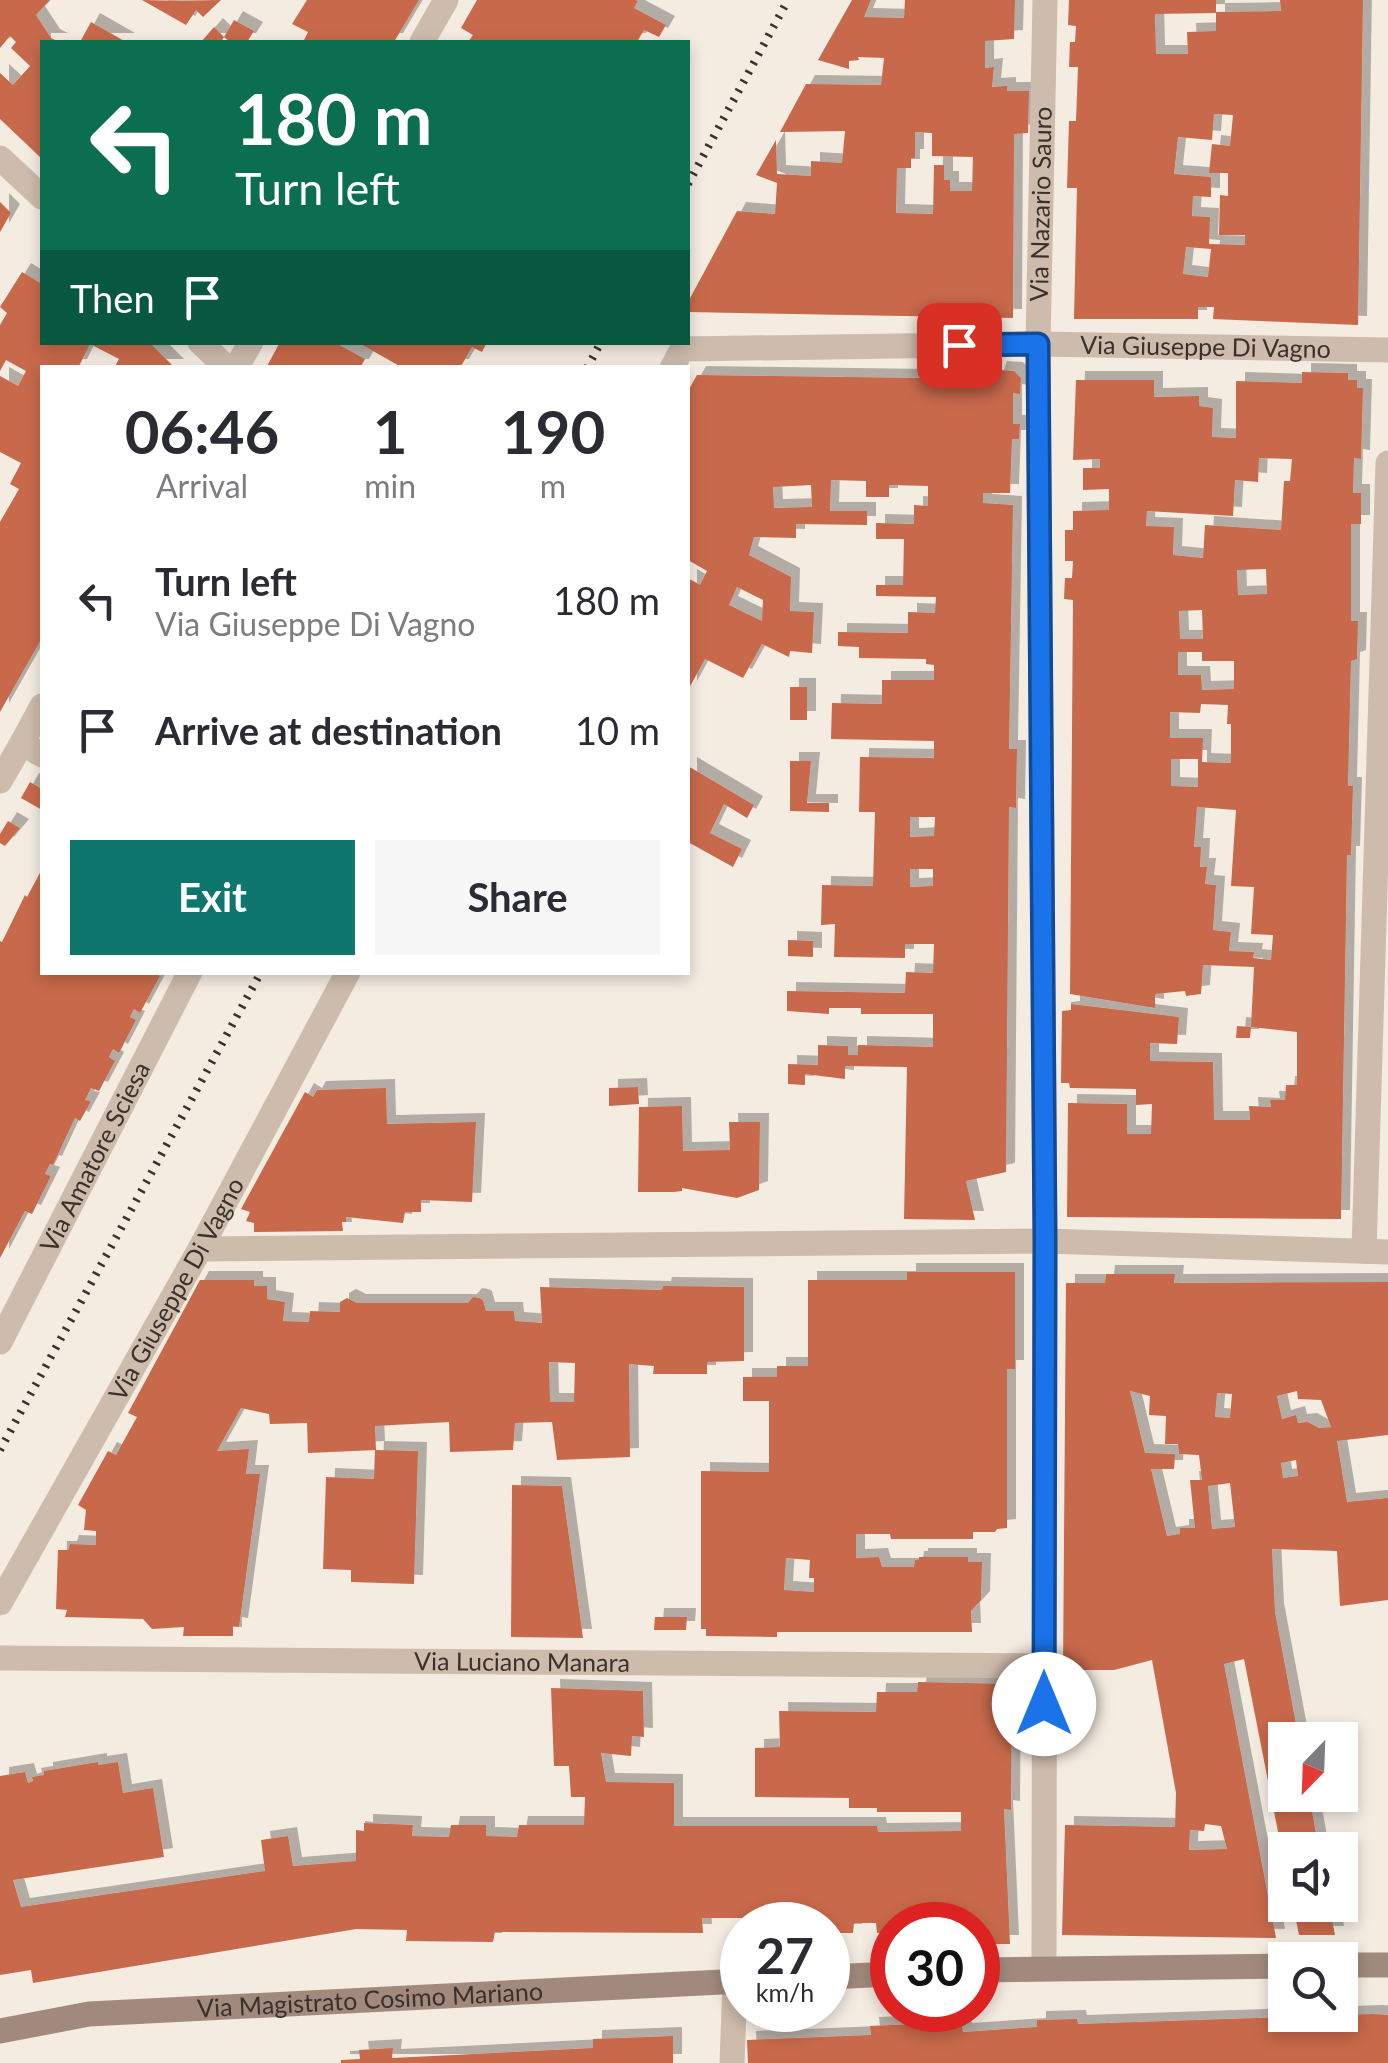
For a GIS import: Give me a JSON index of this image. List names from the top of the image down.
{
  "streets": {
    "street": [
      "Via Nazario Sauro",
      "Via Giuseppe Di Vagno",
      "Via Amatore Sciesa",
      "Via Luciano Manara",
      "Via Magistrato Cosimo Mariano"
    ]
  },
  "crossings": [
    ["Via Nazario Sauro", "Via Giuseppe Di Vagno"],
    ["Via Nazario Sauro", "Via Luciano Manara"]
  ],
  "north": "bottom left",
  "page": {
    "turn": ["180 m", "Turn left"],
    "then": "Then",
    "eta": [
      "06:46",
      "Arrival",
      "1",
      "min",
      "190",
      "m"
    ],
    "list": [
      {
        "name": "Turn left",
        "note": "Via Giuseppe Di Vagno",
        "value": "180 m"
      },
      {
        "name": "Arrive at destination",
        "value": "10 m"
      }
    ],
    "buttons": ["Exit", "Share"],
    "speed": "27 km/h",
    "limit": "30"
  }
}
